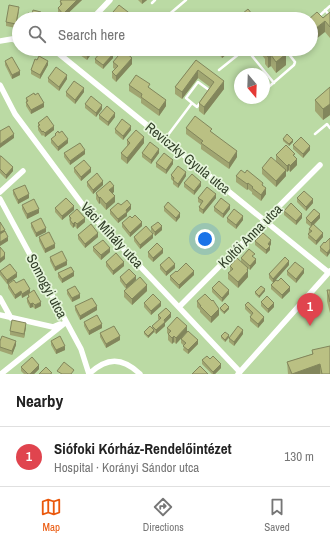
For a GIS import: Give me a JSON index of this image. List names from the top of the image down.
{
  "streets": {
    "street": [
      "Reviczky Gyula utca",
      "Váci Mihály utca",
      "Koltói Anna utca",
      "Somogyi utca"
    ]
  },
  "crossings": [
    ["Reviczky Gyula utca", "Koltói Anna utca"],
    ["Váci Mihály utca", "Koltói Anna utca"]
  ],
  "north": "bottom",
  "page": {
    "search": "Search here",
    "pins": "1",
    "heading": "Nearby",
    "list": [
      {
        "mark": "1",
        "name": "Siófoki Kórház-Rendelőintézet",
        "note": "Hospital · Korányi Sándor utca",
        "value": "130 m"
      }
    ],
    "nav": ["Map", "Directions", "Saved"]
  }
}
